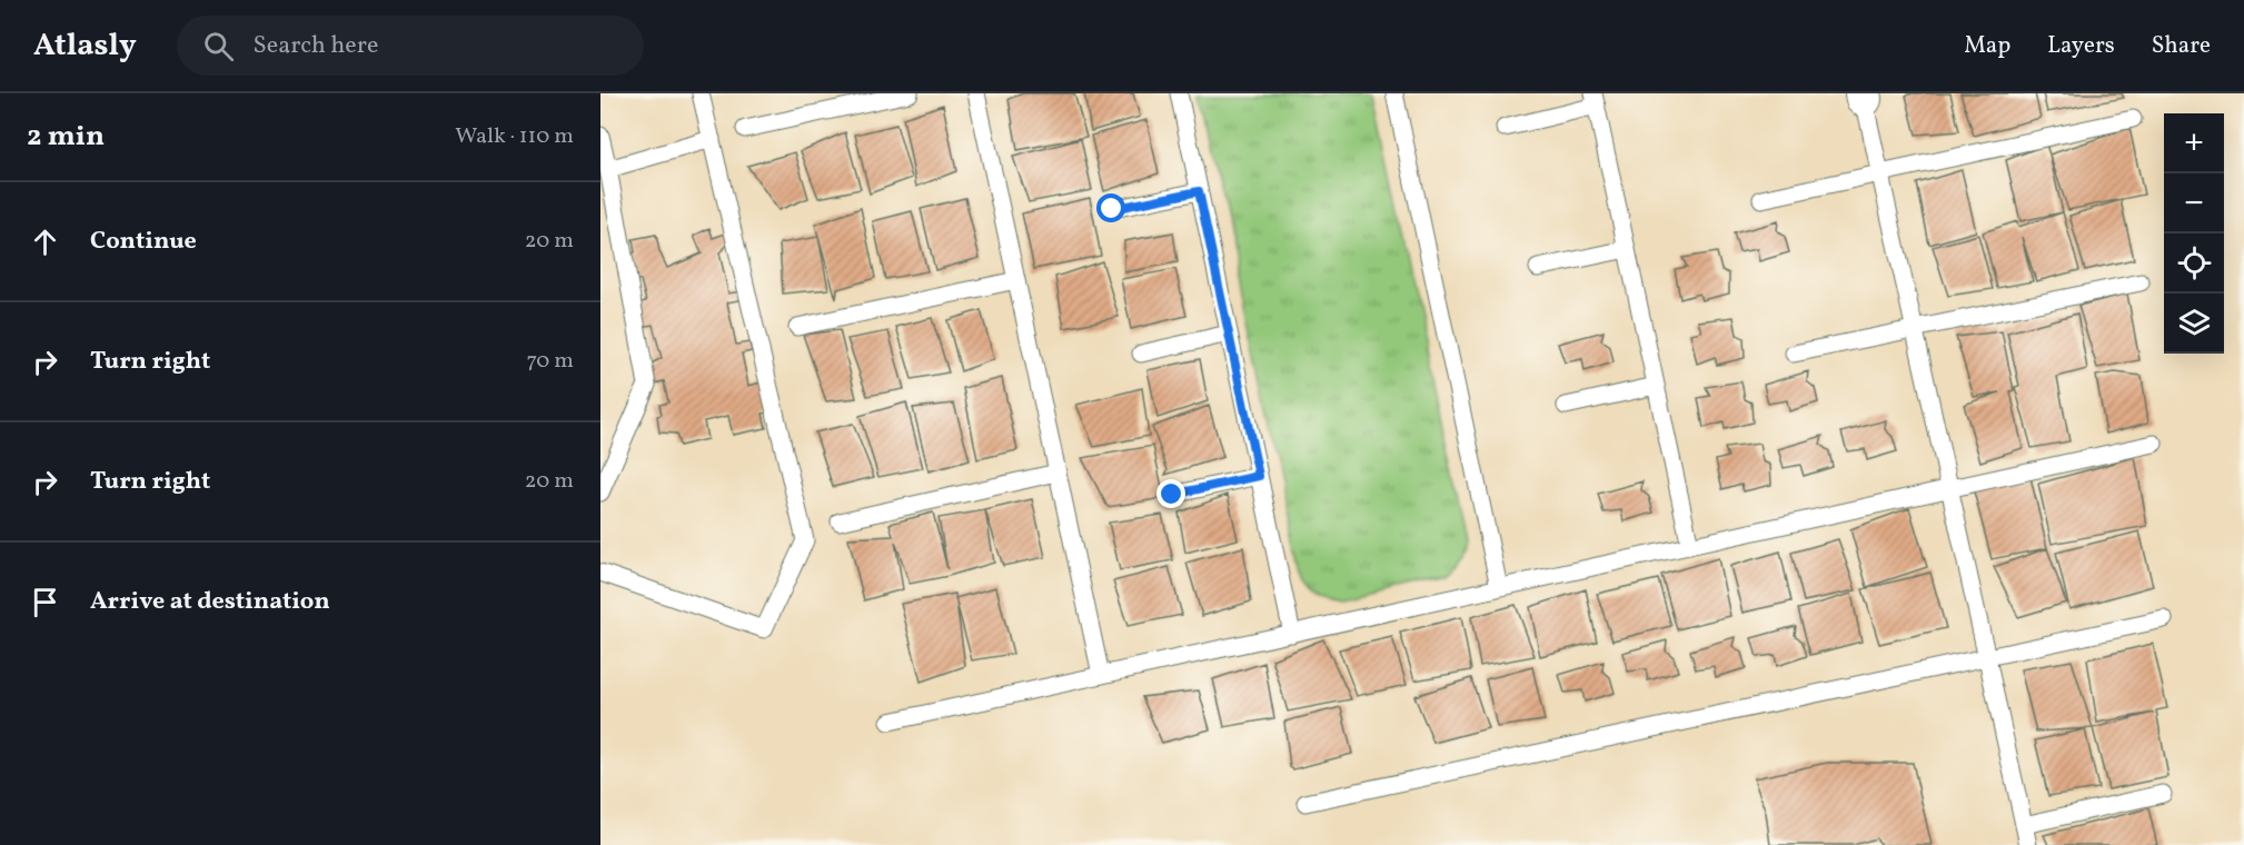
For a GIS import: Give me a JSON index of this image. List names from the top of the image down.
{
  "page": {
    "header": "Atlasly",
    "search": "Search here",
    "nav": ["Map", "Layers", "Share"],
    "heading": ["2 min", "Walk · 110 m"],
    "map_buttons": ["+", "−"],
    "list": [
      ["Continue", "20 m"],
      ["Turn right", "70 m"],
      ["Turn right", "20 m"],
      "Arrive at destination"
    ]
  }
}
